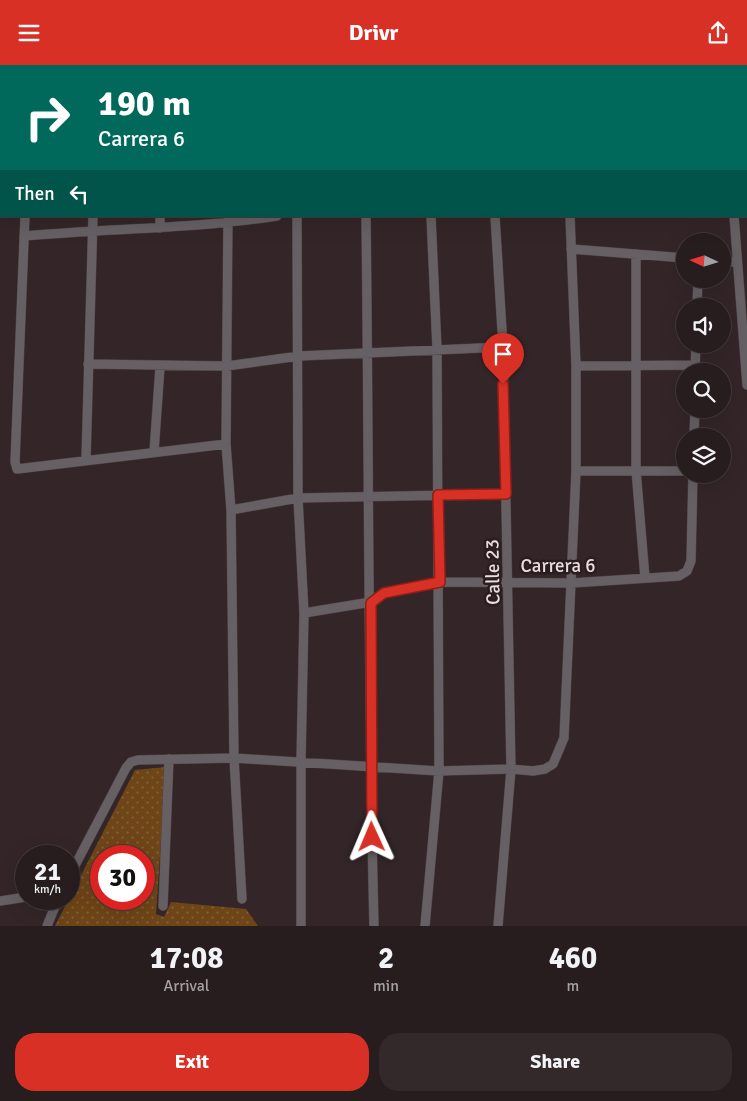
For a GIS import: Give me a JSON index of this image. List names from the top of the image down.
{
  "streets": {
    "street": ["Carrera 6", "Calle 23"]
  },
  "crossings": [
    ["Carrera 6", "Calle 23"]
  ],
  "north": "left",
  "page": {
    "header": "Drivr",
    "turn": ["190 m", "Carrera 6"],
    "then": "Then",
    "speed": "21 km/h",
    "limit": "30",
    "eta": [
      "17:08",
      "Arrival",
      "2",
      "min",
      "460",
      "m"
    ],
    "buttons": ["Exit", "Share"]
  }
}
